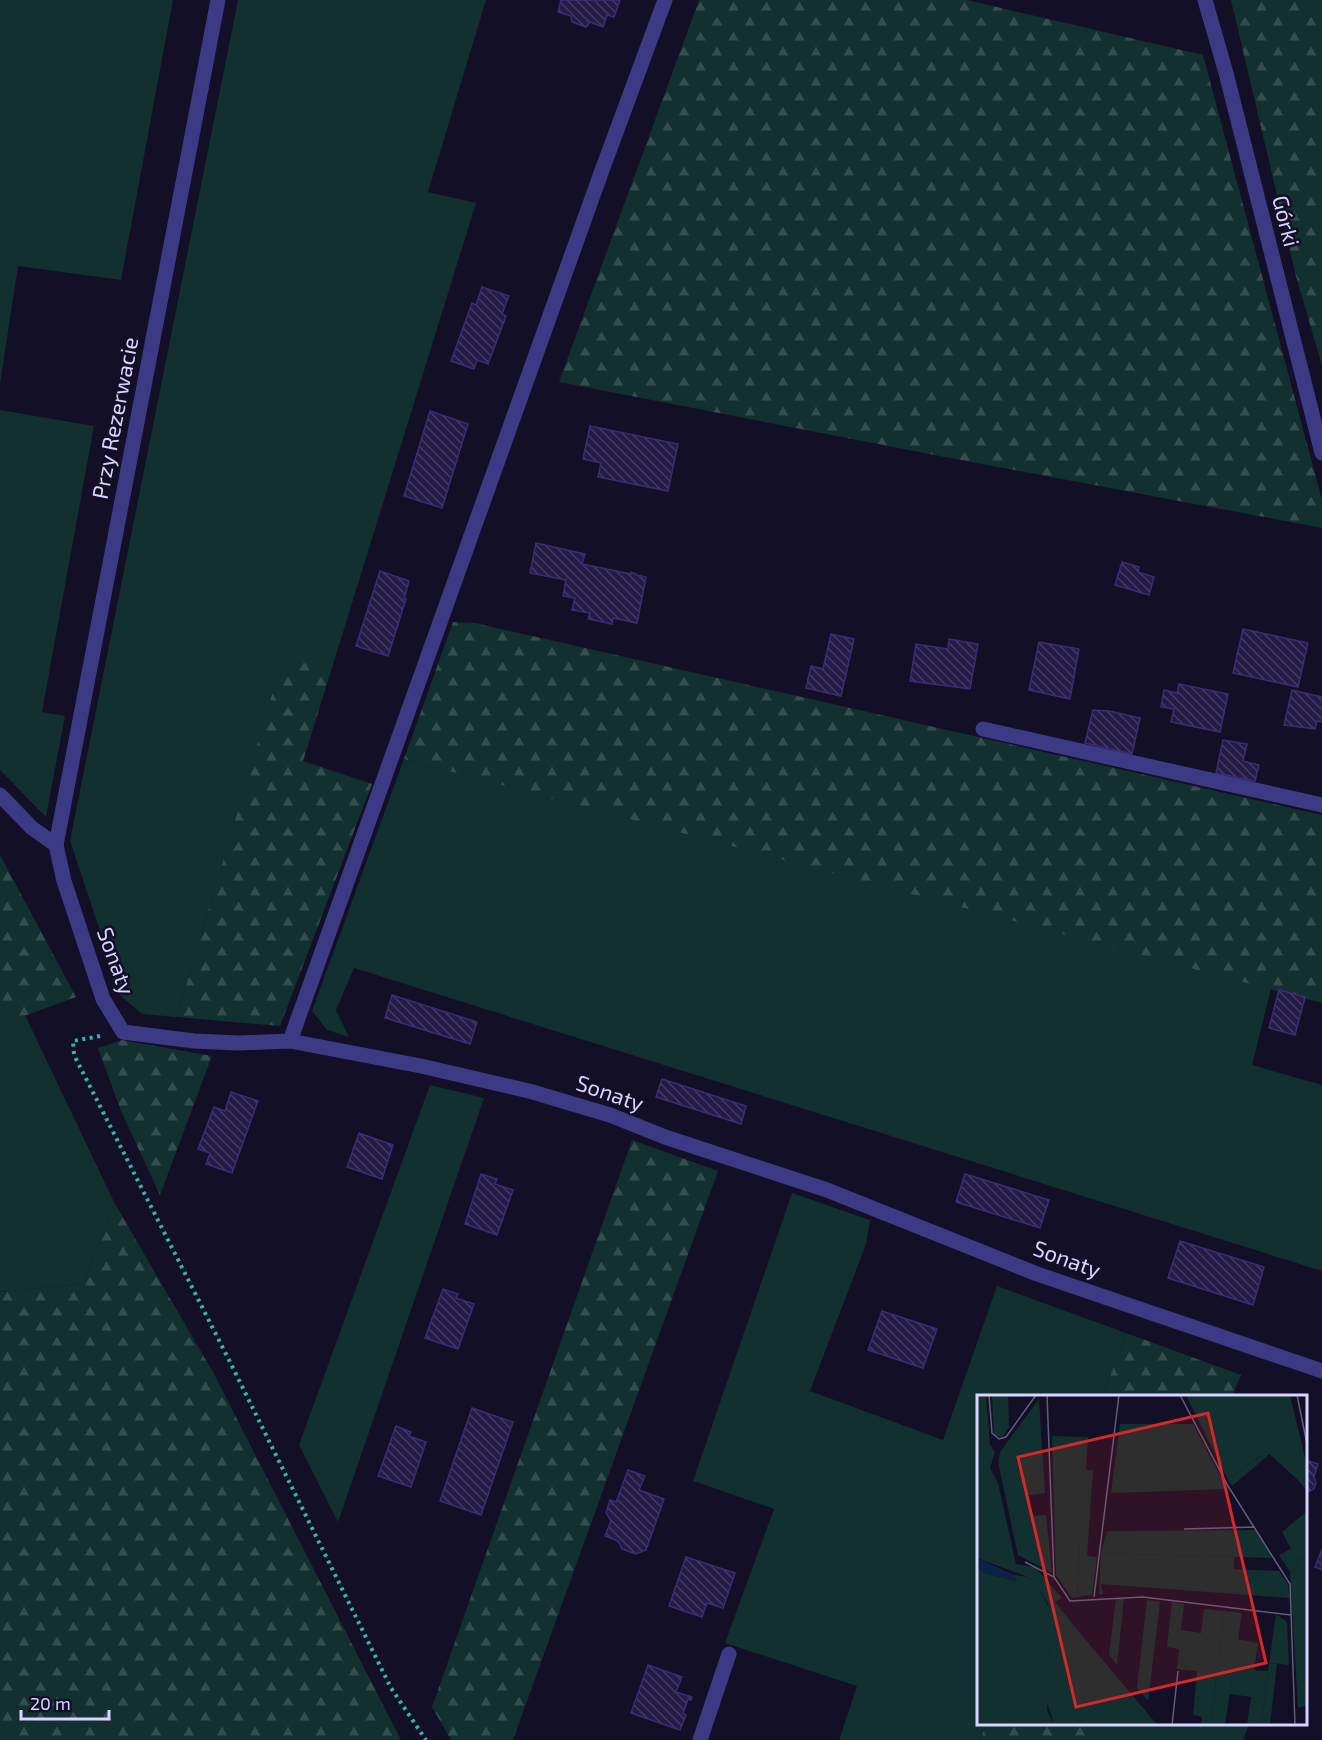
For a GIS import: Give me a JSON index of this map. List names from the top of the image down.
{
  "streets": {
    "street": ["Górki", "Przy Rezerwacie", "Sonaty"]
  },
  "crossings": [
    ["Przy Rezerwacie", "Sonaty"]
  ],
  "scale_bar": "20 m"
}
